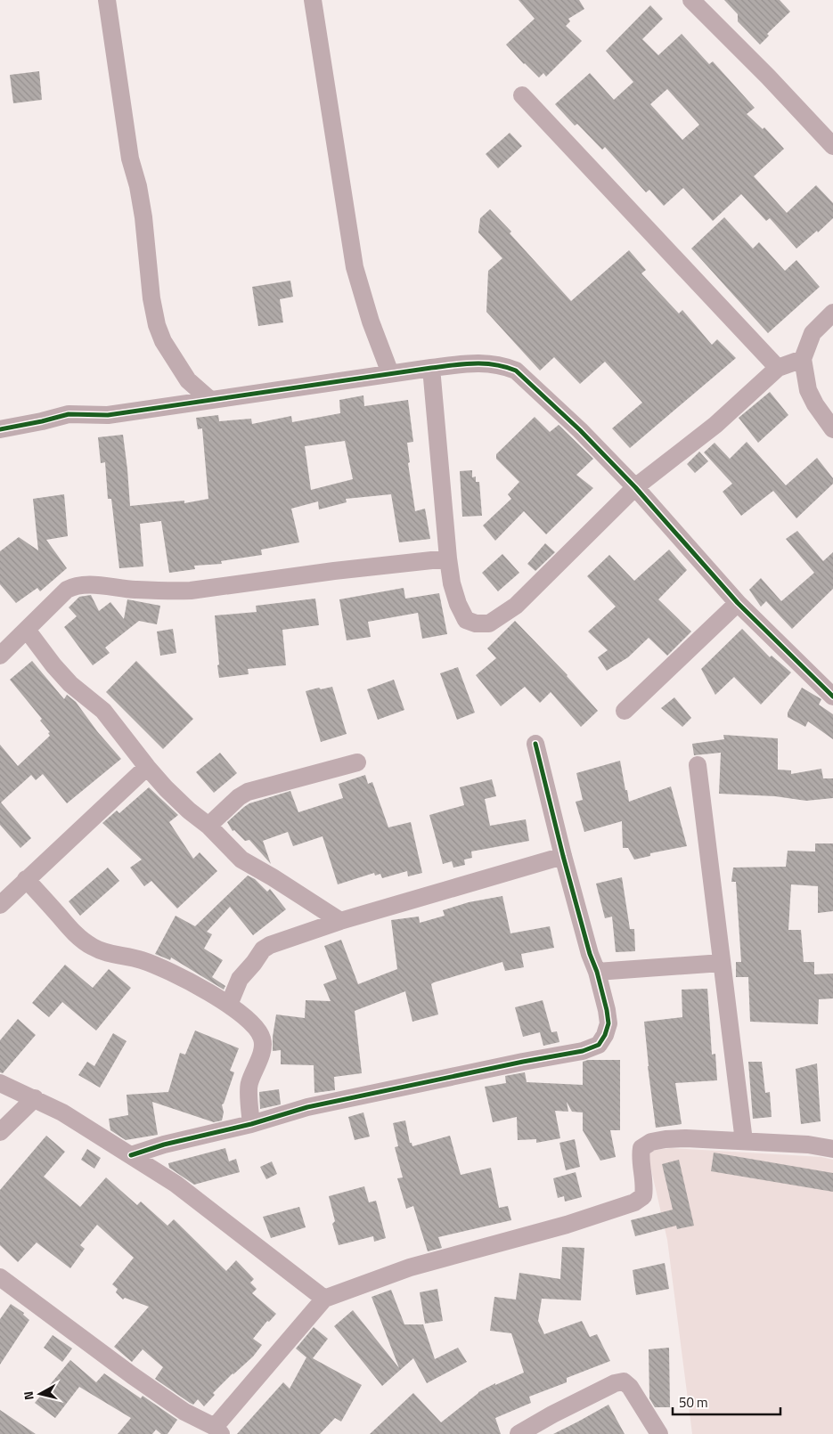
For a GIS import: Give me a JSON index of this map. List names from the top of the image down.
{
  "scale_bar": "50 m",
  "north": "left"
}
